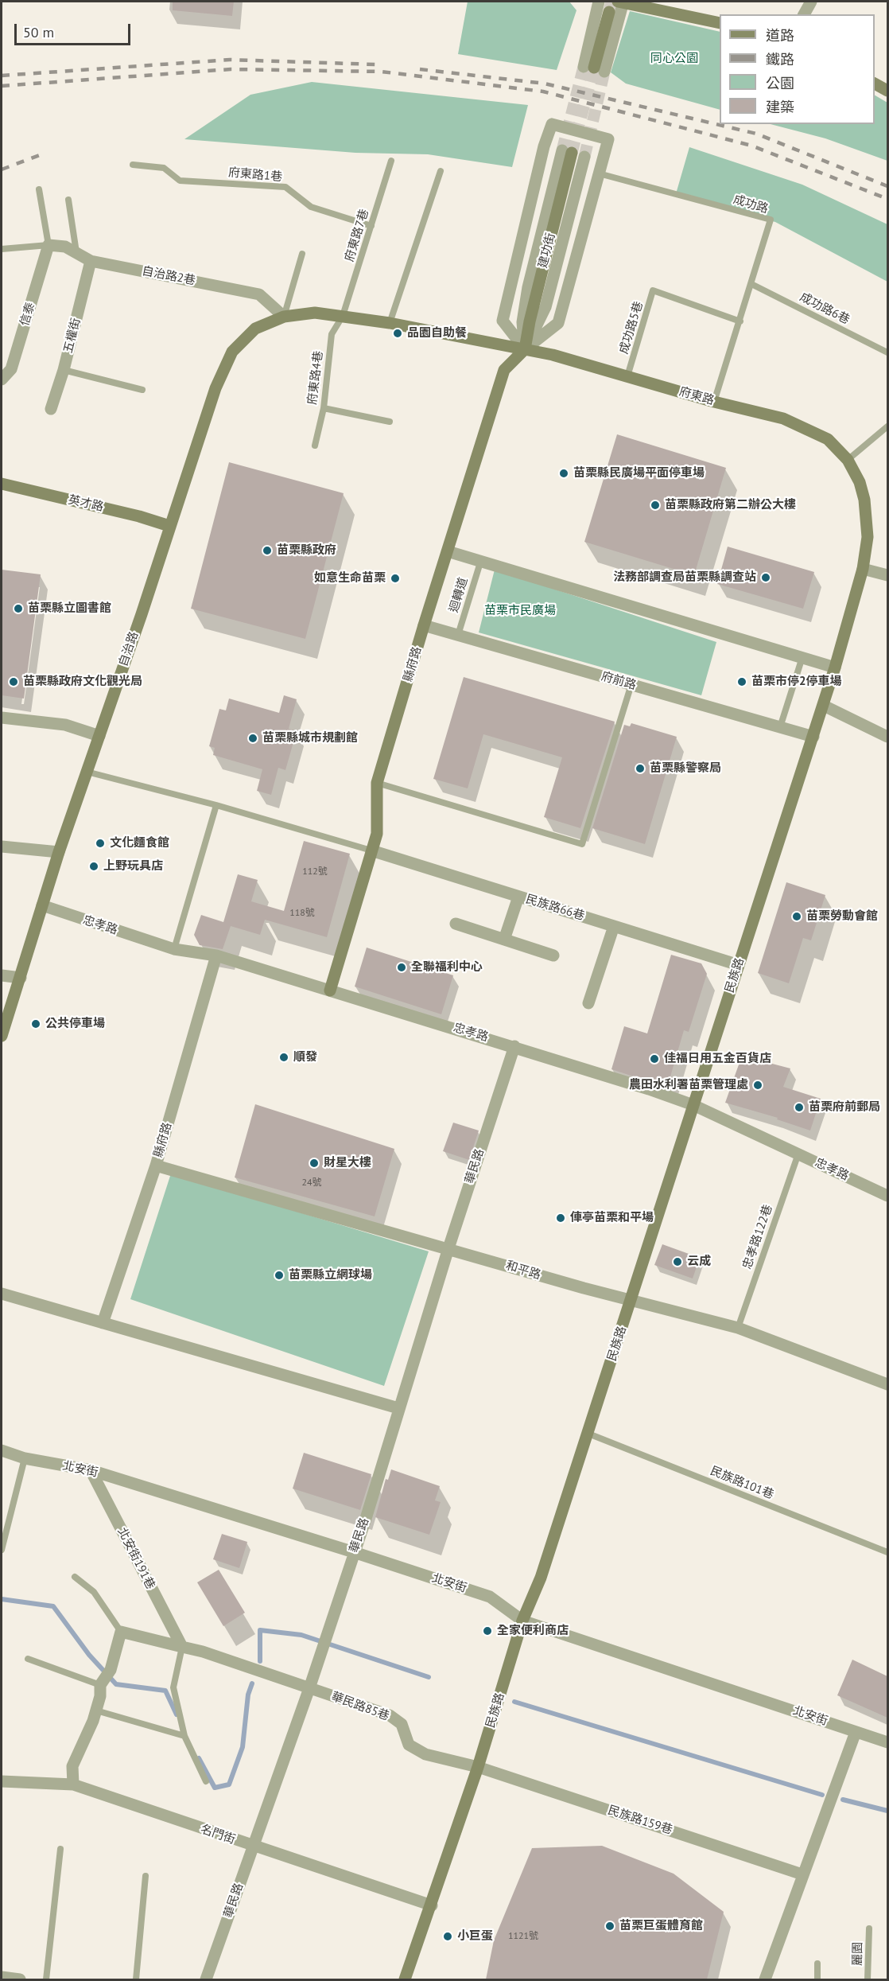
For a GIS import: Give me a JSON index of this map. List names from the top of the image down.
{
  "streets": {
    "street": [
      "建功街",
      "自治路2巷",
      "信泰",
      "五權街",
      "府東路",
      "英才路",
      "自治路",
      "縣府路",
      "府前路",
      "民族路66巷",
      "忠孝路",
      "民族路",
      "華民路",
      "和平路",
      "北安街",
      "北安街191巷",
      "華民路85巷",
      "民族路159巷",
      "名門街"
    ],
    "lane": [
      "府東路1巷",
      "成功路",
      "府東路7巷",
      "成功路6巷",
      "成功路5巷",
      "府東路4巷",
      "迴轉道",
      "忠孝路122巷",
      "民族路101巷",
      "麗園"
    ]
  },
  "crossings": [
    ["府東路1巷", "府東路7巷"],
    ["成功路", "成功路6巷"],
    ["成功路", "成功路5巷"],
    ["成功路", "府東路"],
    ["府東路7巷", "府東路4巷"],
    ["府東路7巷", "府東路"],
    ["建功街", "府東路"],
    ["建功街", "縣府路"],
    ["自治路2巷", "信泰"],
    ["自治路2巷", "五權街"],
    ["自治路2巷", "府東路"],
    ["自治路2巷", "自治路"],
    ["成功路5巷", "府東路"],
    ["府東路4巷", "府東路"],
    ["府東路", "自治路"],
    ["府東路", "縣府路"],
    ["府東路", "民族路"],
    ["英才路", "自治路"],
    ["迴轉道", "府前路"],
    ["自治路", "忠孝路"],
    ["縣府路", "府前路"],
    ["縣府路", "民族路66巷"],
    ["縣府路", "忠孝路"],
    ["縣府路", "和平路"],
    ["府前路", "民族路"],
    ["民族路66巷", "民族路"],
    ["忠孝路", "民族路"],
    ["忠孝路", "華民路"],
    ["忠孝路", "忠孝路122巷"],
    ["民族路", "和平路"],
    ["民族路", "北安街"],
    ["民族路", "民族路101巷"],
    ["民族路", "華民路85巷"],
    ["民族路", "民族路159巷"],
    ["民族路", "名門街"],
    ["華民路", "和平路"],
    ["華民路", "北安街"],
    ["華民路", "華民路85巷"],
    ["華民路", "名門街"],
    ["忠孝路122巷", "和平路"],
    ["北安街", "北安街191巷"],
    ["華民路85巷", "民族路159巷"]
  ],
  "parks": ["同心公園", "苗栗市民廣場"],
  "places": [
    "品園自助餐",
    "苗栗縣民廣場平面停車場",
    "苗栗縣政府第二辦公大樓",
    "苗栗縣政府",
    "法務部調查局苗栗縣調查站",
    "如意生命苗栗",
    "苗栗縣立圖書館",
    "苗栗縣政府文化觀光局",
    "苗栗市停2停車場",
    "苗栗縣城市規劃館",
    "苗栗縣警察局",
    "文化麵食館",
    "上野玩具店",
    "苗栗勞動會館",
    "全聯福利中心",
    "公共停車場",
    "順發",
    "佳福日用五金百貨店",
    "農田水利署苗栗管理處",
    "苗栗府前郵局",
    "財星大樓",
    "俥亭苗栗和平場",
    "云成",
    "苗栗縣立網球場",
    "全家便利商店",
    "苗栗巨蛋體育館",
    "小巨蛋"
  ],
  "house_numbers": [
    "112號",
    "118號",
    "24號",
    "1121號"
  ],
  "legend": [
    "道路",
    "鐵路",
    "公園",
    "建築"
  ],
  "scale_bar": "50 m"
}
